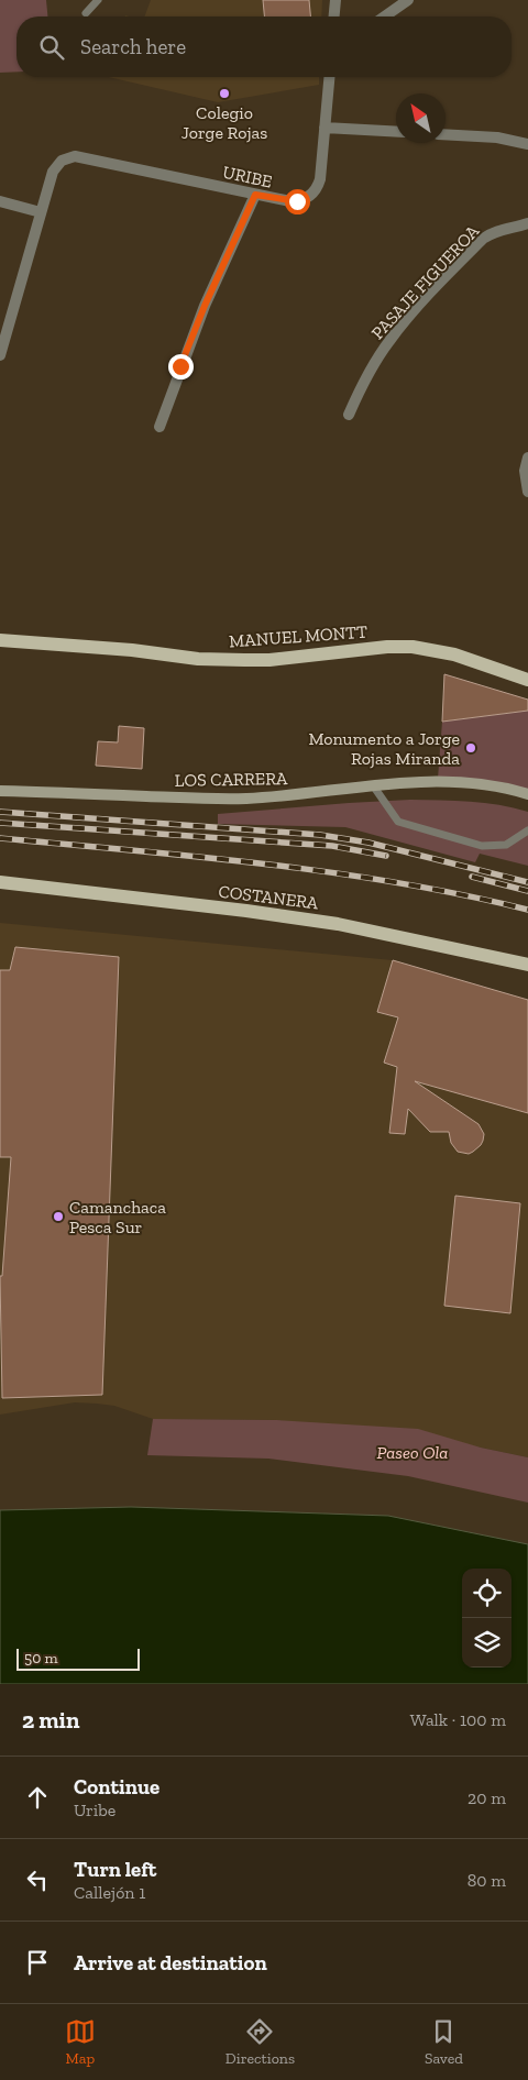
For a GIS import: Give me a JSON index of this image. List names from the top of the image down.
{
  "streets": {
    "main road": ["MANUEL MONTT", "LOS CARRERA", "COSTANERA"],
    "street": ["URIBE", "PASAJE FIGUEROA"]
  },
  "parks": ["Paseo Ola"],
  "places": ["Colegio Jorge Rojas", "Monumento a Jorge Rojas Miranda", "Camanchaca Pesca Sur"],
  "scale_bar": "50 m",
  "north": "top left",
  "page": {
    "search": "Search here",
    "scale": "50 m",
    "heading": ["2 min", "Walk · 100 m"],
    "list": [
      ["Continue", "Uribe", "20 m"],
      ["Turn left", "Callejón 1", "80 m"],
      "Arrive at destination"
    ],
    "nav": ["Map", "Directions", "Saved"]
  }
}
